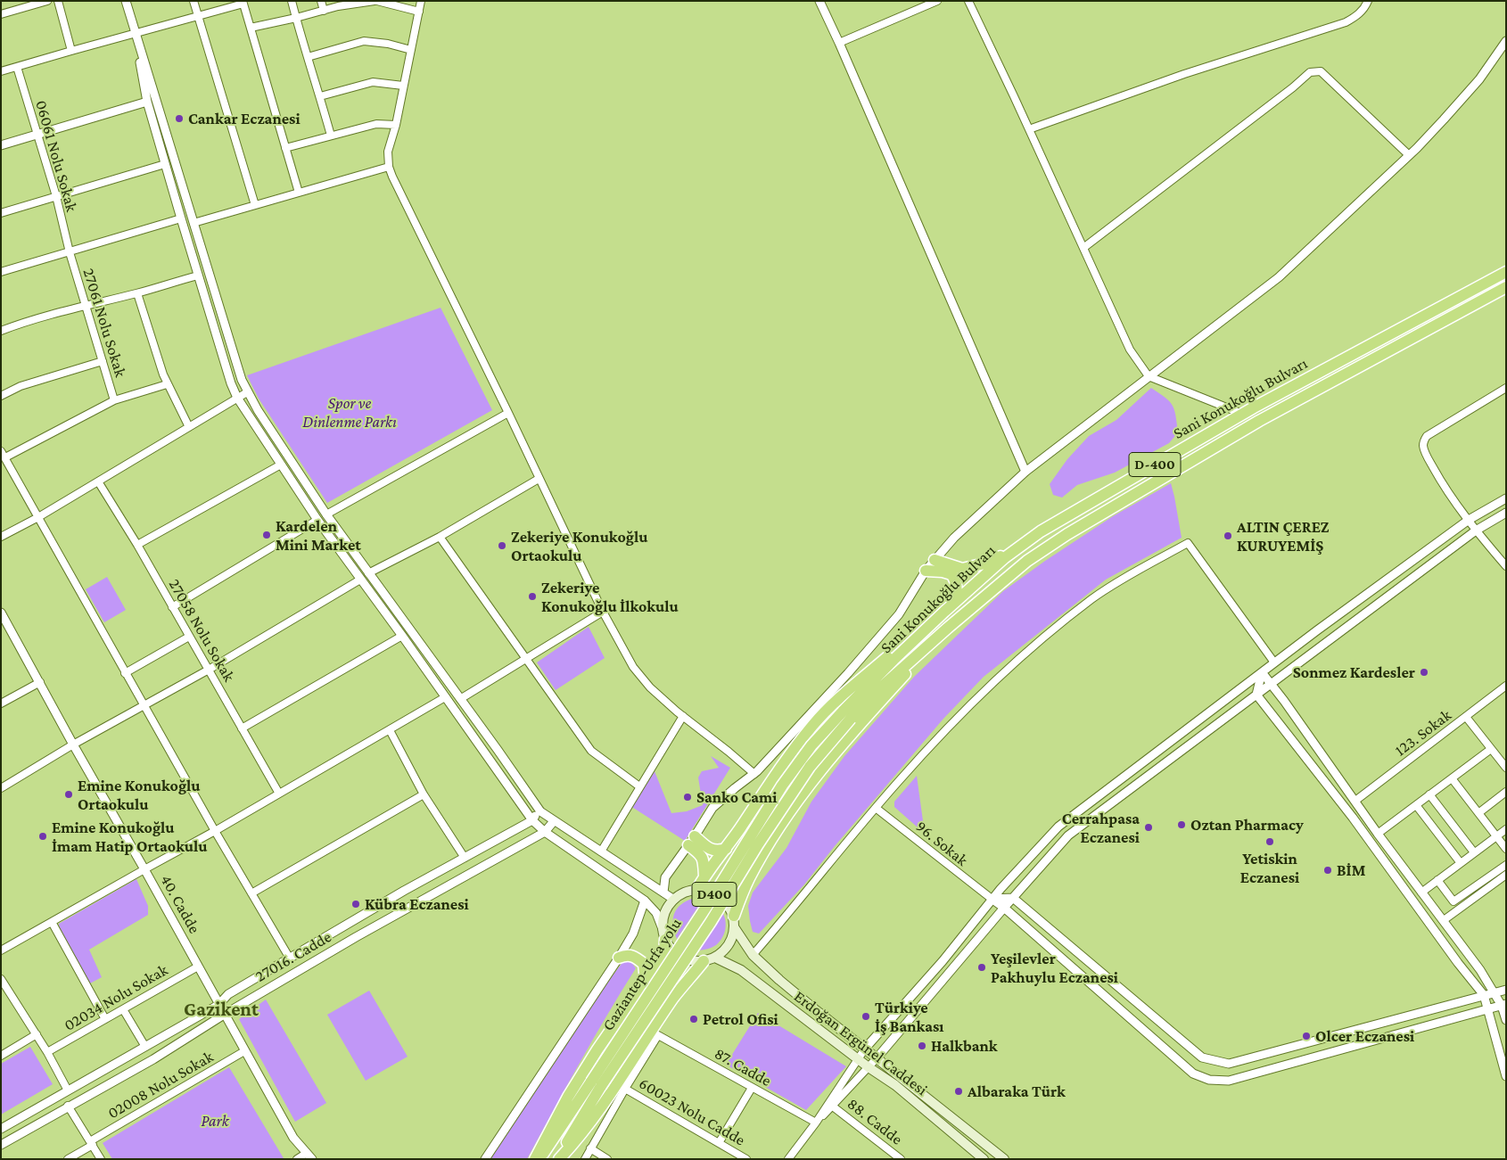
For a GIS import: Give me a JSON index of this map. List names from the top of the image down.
{
  "streets": {
    "highway": [
      "Sani Konukoğlu Bulvarı",
      "D-400",
      "D400",
      "Gaziantep-Urfa yolu"
    ],
    "main road": ["Erdoğan Ergünel Caddesi"],
    "street": [
      "06061 Nolu Sokak",
      "27061 Nolu Sokak",
      "27058 Nolu Sokak",
      "123. Sokak",
      "96. Sokak",
      "40. Cadde",
      "27016. Cadde",
      "02034 Nolu Sokak",
      "87. Cadde",
      "02008 Nolu Sokak",
      "60023 Nolu Cadde",
      "88. Cadde"
    ]
  },
  "crossings": [
    ["06061 Nolu Sokak", "27061 Nolu Sokak"],
    ["Sani Konukoğlu Bulvarı", "Gaziantep-Urfa yolu"],
    ["D400", "Gaziantep-Urfa yolu"],
    ["40. Cadde", "27016. Cadde"],
    ["40. Cadde", "02034 Nolu Sokak"],
    ["40. Cadde", "02008 Nolu Sokak"],
    ["87. Cadde", "60023 Nolu Cadde"]
  ],
  "districts": ["Gazikent"],
  "parks": ["Spor ve Dinlenme Parkı", "Park"],
  "places": [
    "Cankar Eczanesi",
    "Kardelen Mini Market",
    "ALTIN ÇEREZ KURUYEMİŞ",
    "Zekeriye Konukoğlu Ortaokulu",
    "Zekeriye Konukoğlu İlkokulu",
    "Sonmez Kardesler",
    "Emine Konukoğlu Ortaokulu",
    "Sanko Cami",
    "Oztan Pharmacy",
    "Cerrahpasa Eczanesi",
    "Emine Konukoğlu İmam Hatip Ortaokulu",
    "Yetiskin Eczanesi",
    "BİM",
    "Kübra Eczanesi",
    "Yeşilevler Pakhuylu Eczanesi",
    "Türkiye İş Bankası",
    "Petrol Ofisi",
    "Olcer Eczanesi",
    "Halkbank",
    "Albaraka Türk"
  ]
}
